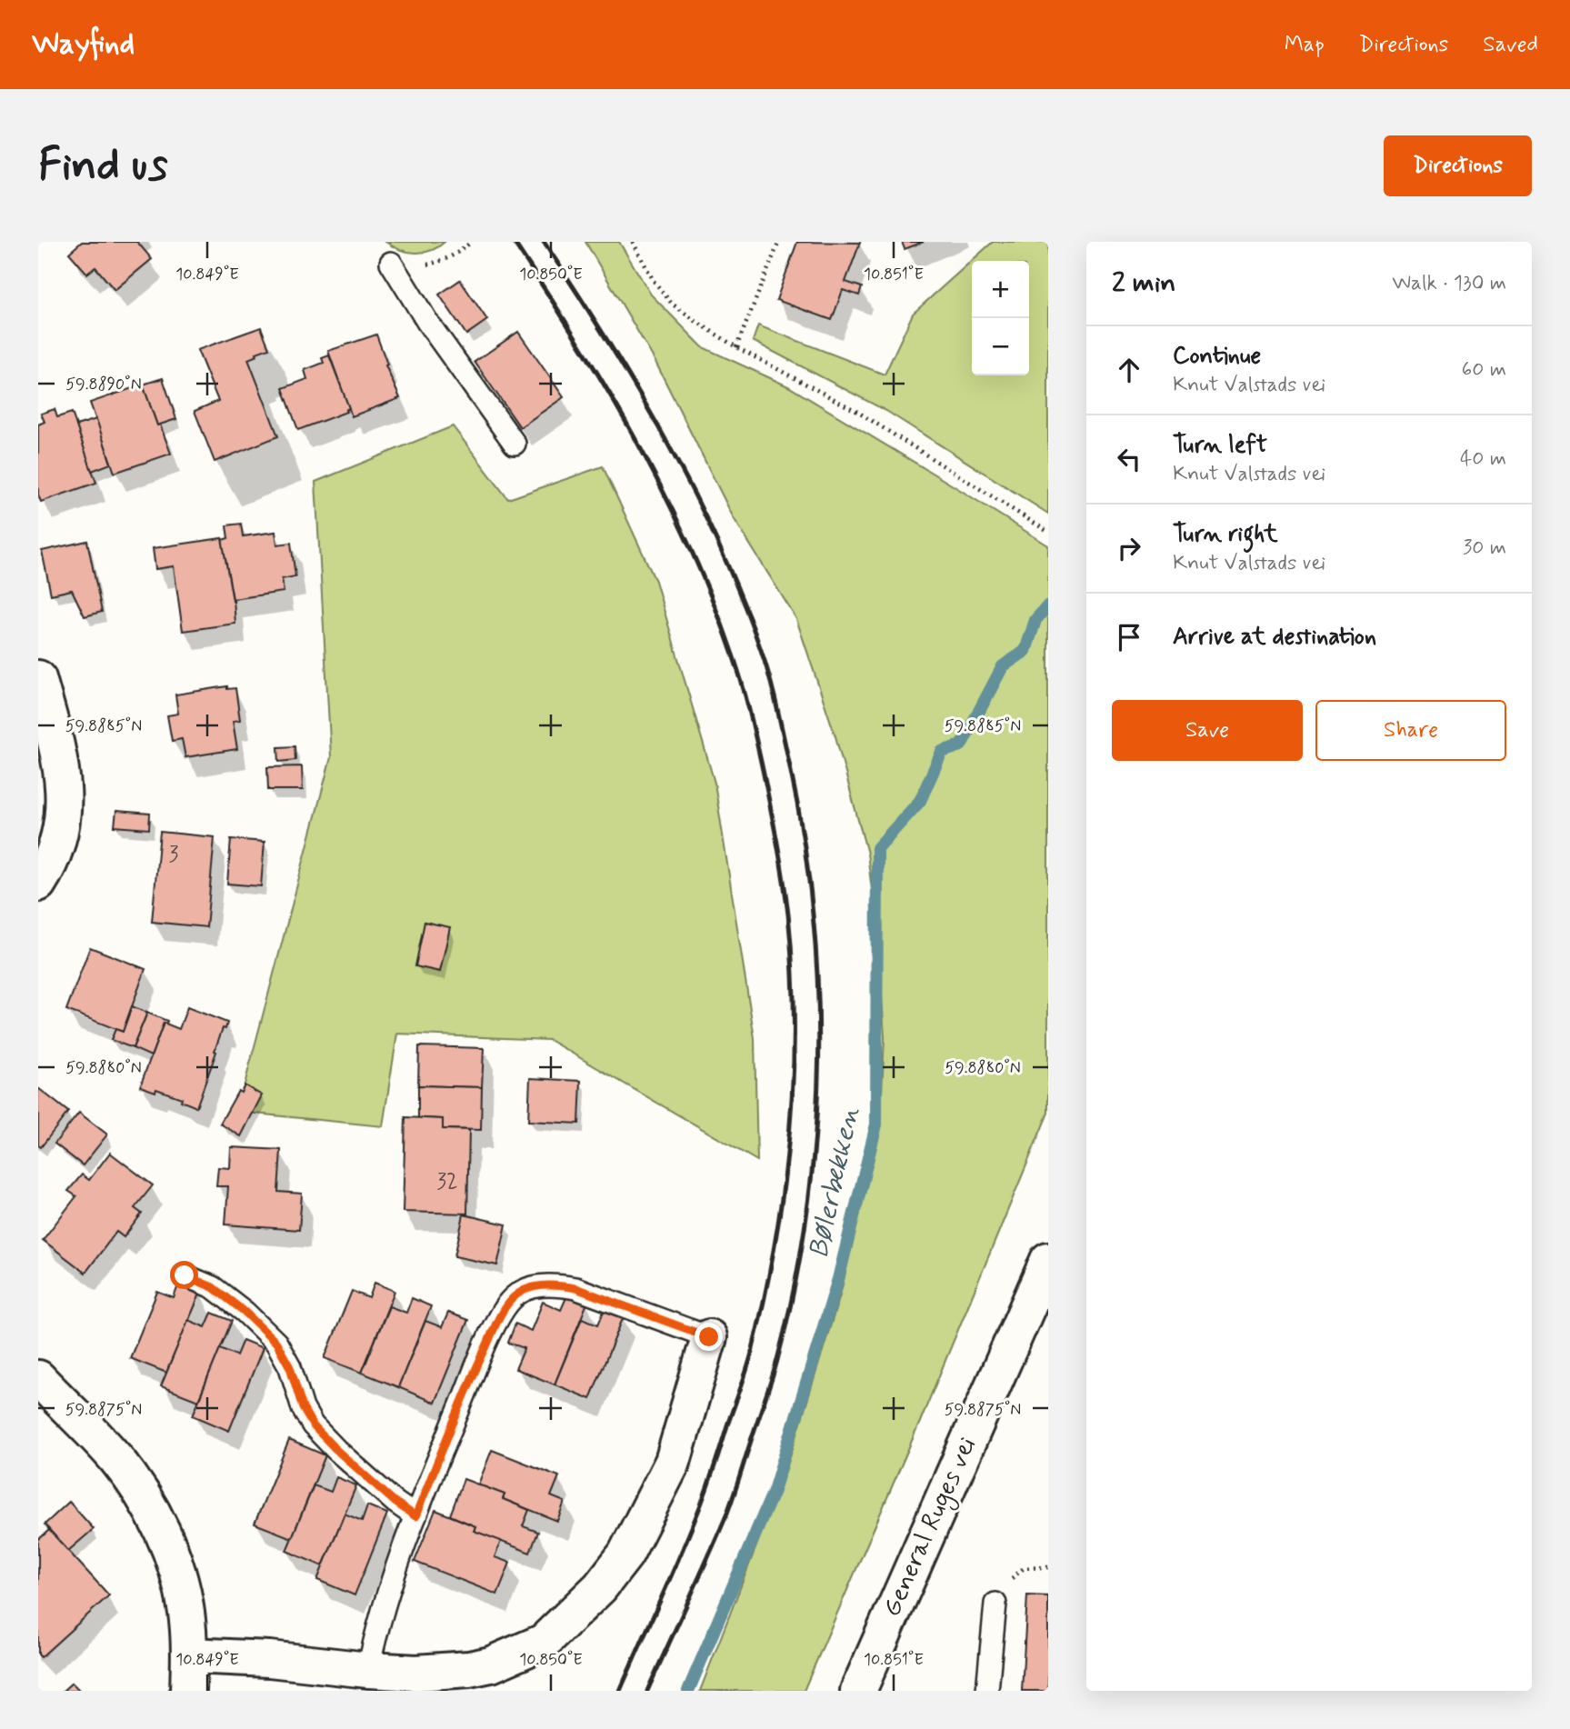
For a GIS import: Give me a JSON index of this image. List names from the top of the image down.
{
  "streets": {
    "street": ["General Ruges vei"]
  },
  "water": ["Bølerbekken"],
  "house_numbers": ["3", "32"],
  "page": {
    "header": "Wayfind",
    "nav": ["Map", "Directions", "Saved"],
    "buttons": [
      "Directions",
      ["Save", "Share"]
    ],
    "title": "Find us",
    "heading": ["2 min", "Walk · 130 m"],
    "map_buttons": ["+", "−"],
    "list": [
      ["Continue", "Knut Valstads vei", "60 m"],
      ["Turn left", "Knut Valstads vei", "40 m"],
      ["Turn right", "Knut Valstads vei", "30 m"],
      "Arrive at destination"
    ]
  },
  "coordinates": [
    "10.849°E",
    "10.850°E",
    "10.851°E",
    "59.8890°N",
    "59.8885°N",
    "59.8880°N",
    "59.8875°N"
  ]
}
